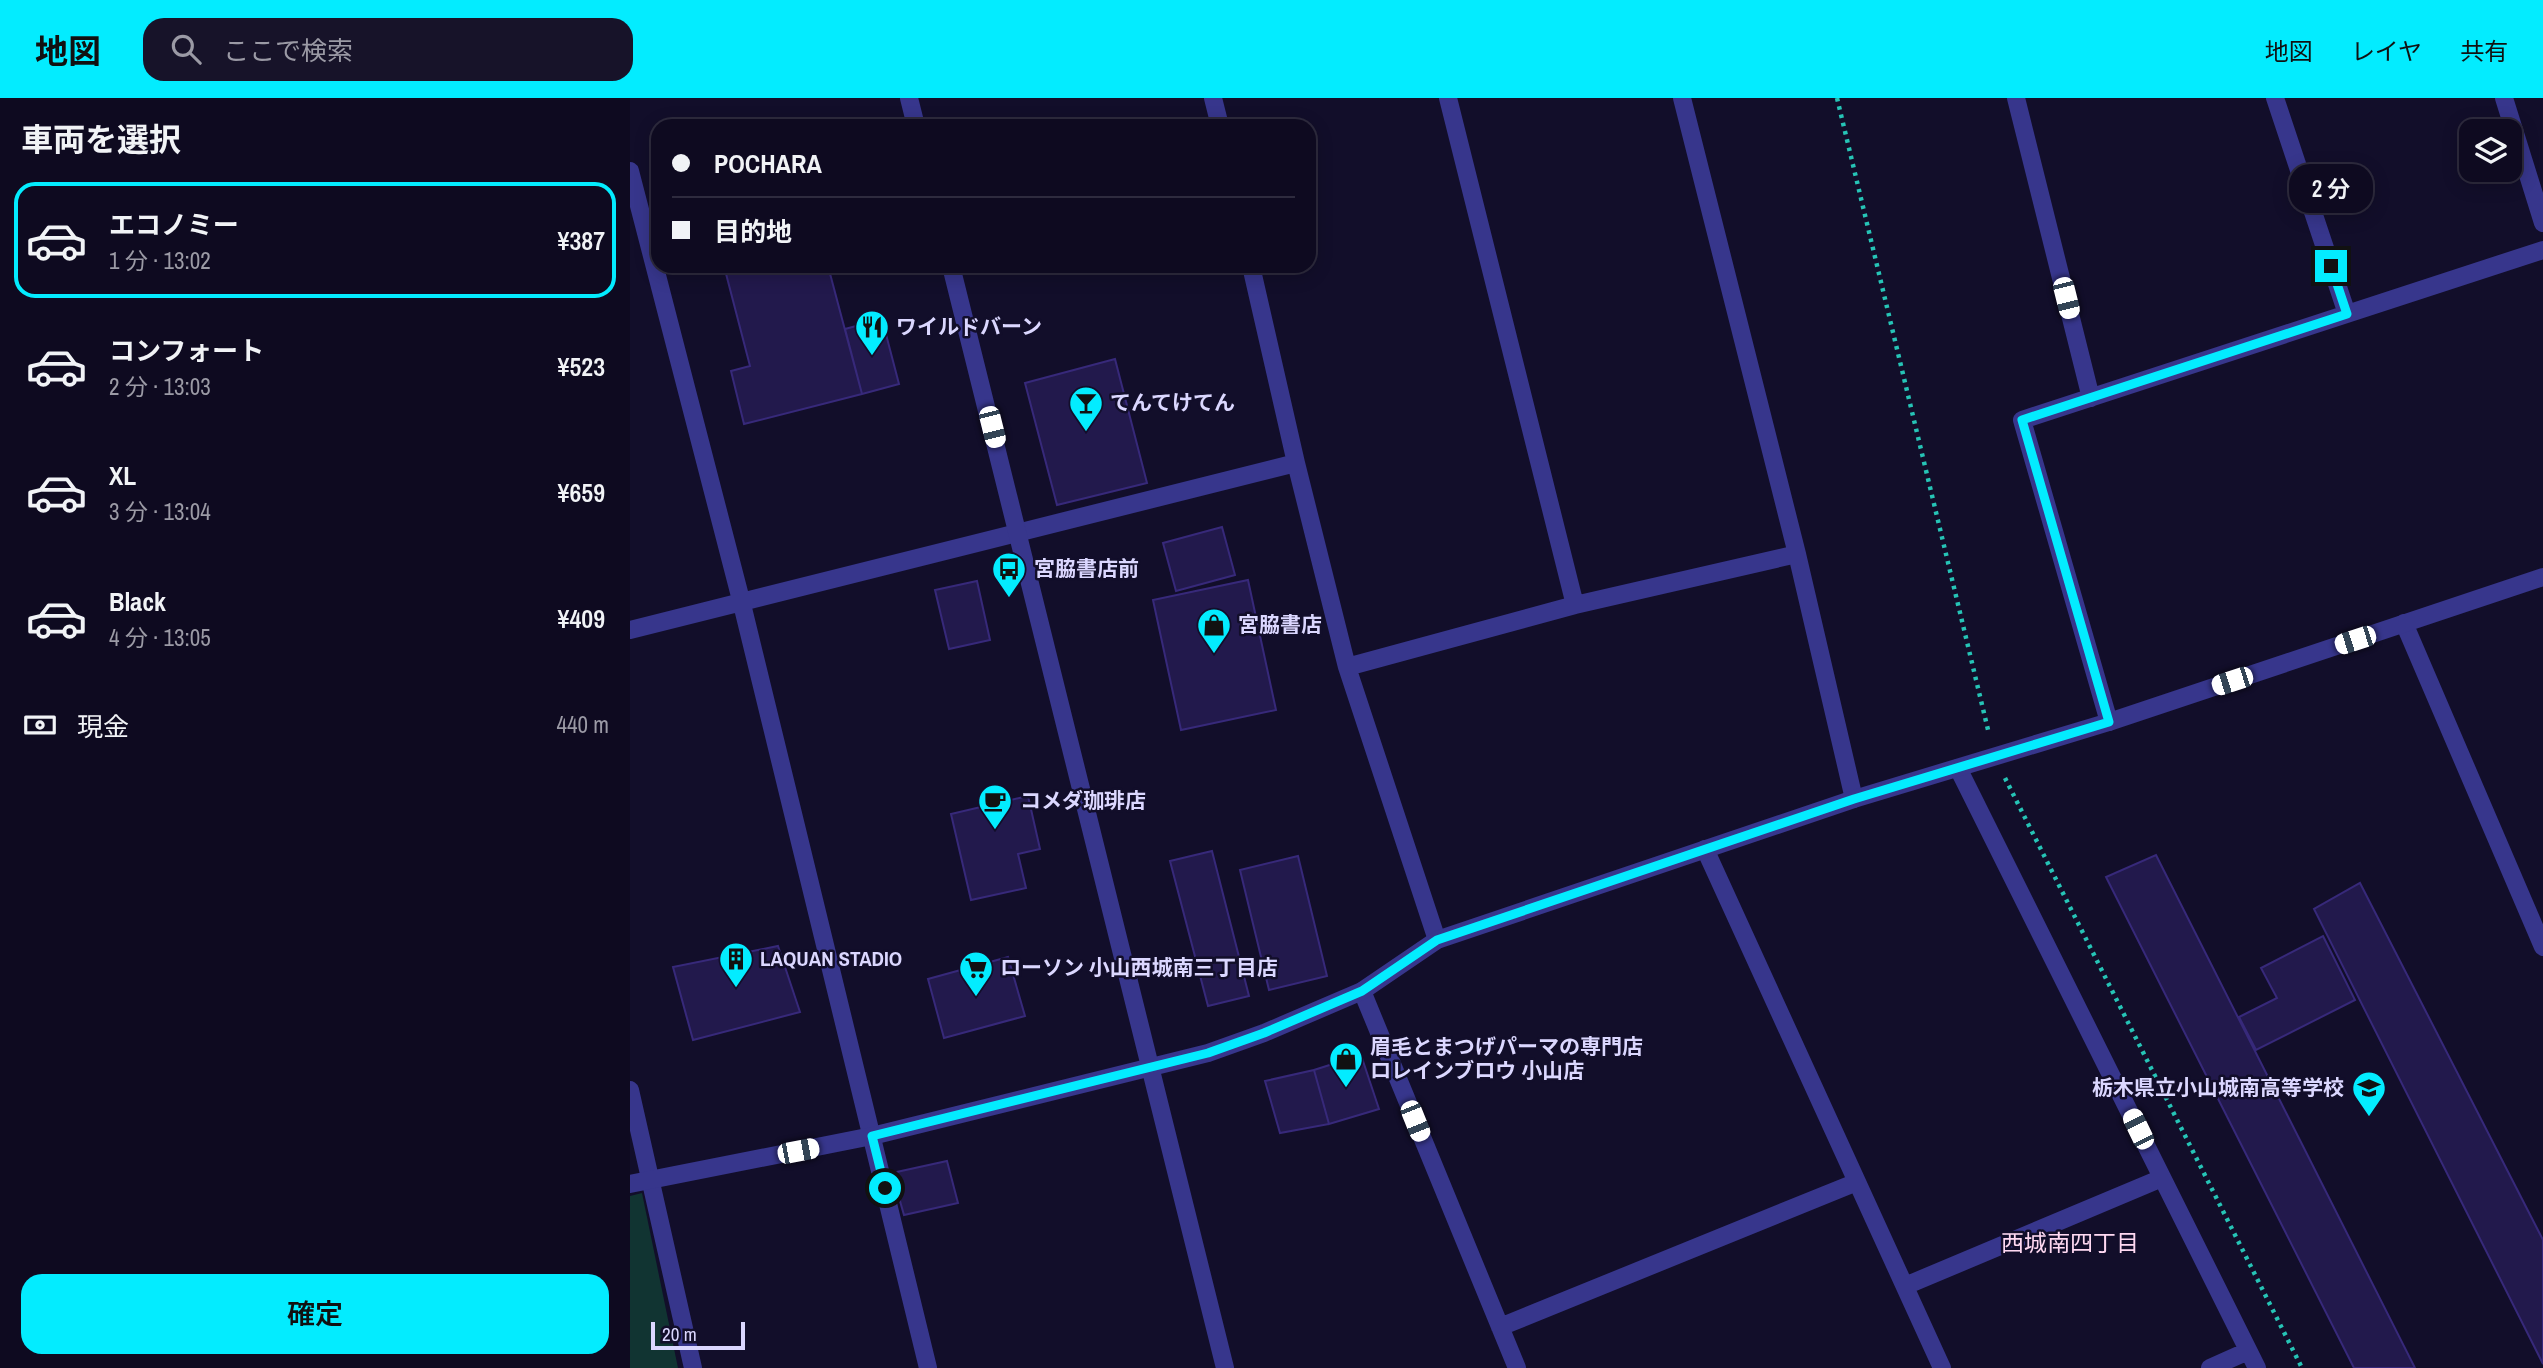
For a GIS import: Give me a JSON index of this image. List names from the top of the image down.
{
  "districts": ["西城南四丁目"],
  "places": {
    "restaurant": ["ワイルドバーン"],
    "bar": ["てんてけてん"],
    "bus stop": ["宮脇書店前"],
    "shop": ["宮脇書店", "眉毛とまつげパーマの専門店 ロレインブロウ 小山店"],
    "cafe": ["コメダ珈琲店"],
    "building": ["LAQUAN STADIO"],
    "supermarket": ["ローソン 小山西城南三丁目店"],
    "school or university": ["栃木県立小山城南高等学校"]
  },
  "scale_bar": "20 m",
  "page": {
    "header": "地図",
    "search": "ここで検索",
    "nav": ["地図", "レイヤ", "共有"],
    "heading": "車両を選択",
    "banner": ["POCHARA", "目的地"],
    "bubble": "2 分",
    "list": [
      {
        "name": "エコノミー",
        "note": "1 分 · 13:02",
        "value": "¥387"
      },
      {
        "name": "コンフォート",
        "note": "2 分 · 13:03",
        "value": "¥523"
      },
      {
        "name": "XL",
        "note": "3 分 · 13:04",
        "value": "¥659"
      },
      {
        "name": "Black",
        "note": "4 分 · 13:05",
        "value": "¥409"
      }
    ],
    "pay": ["現金", "440 m"],
    "buttons": "確定",
    "scale": "20 m"
  }
}
